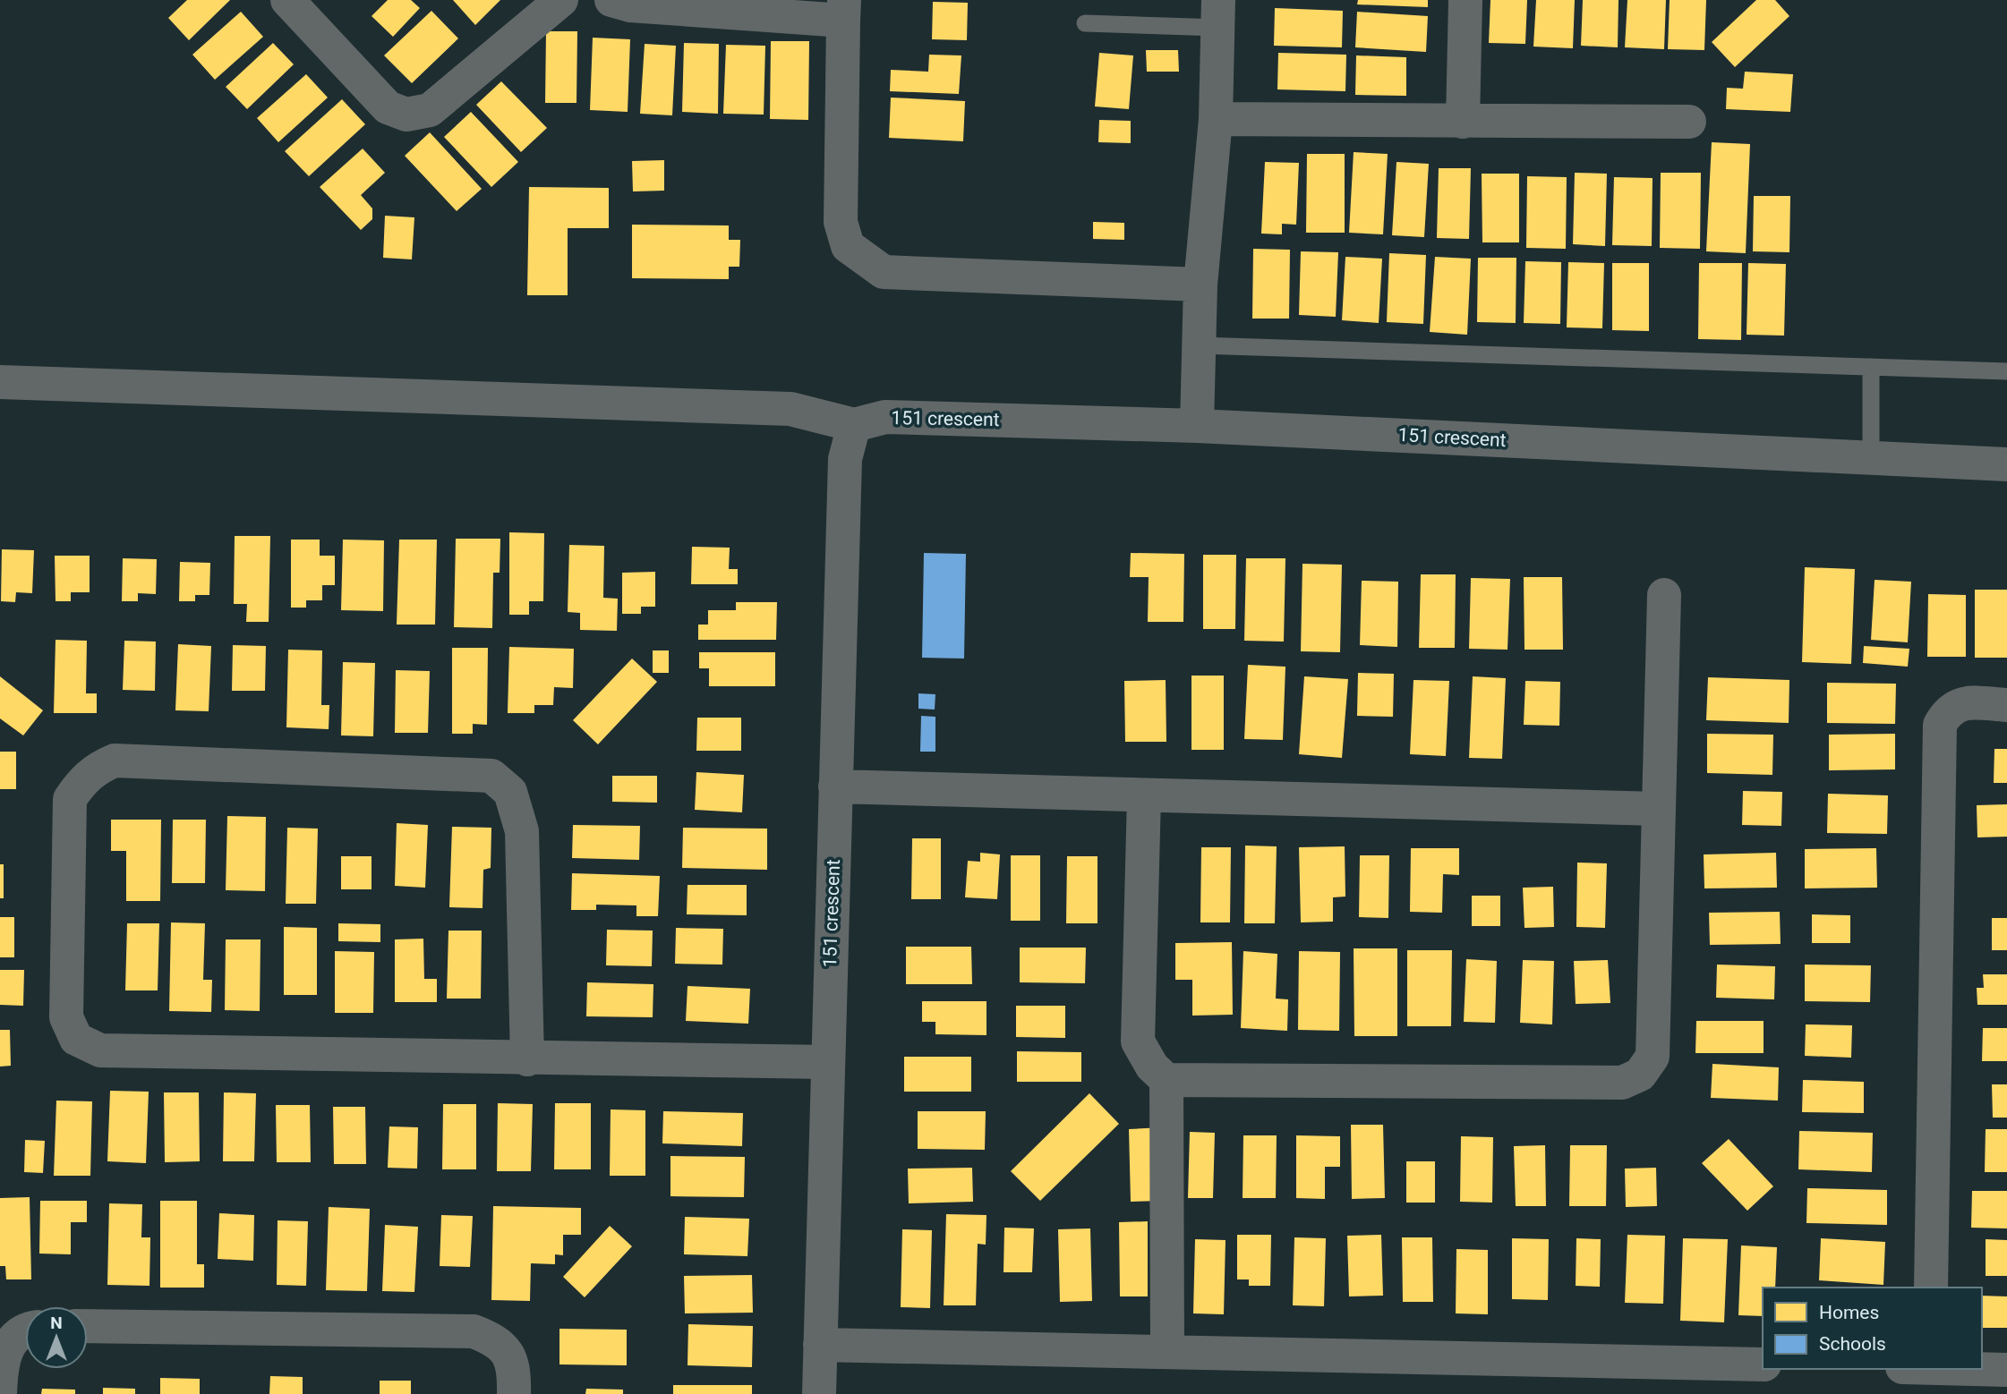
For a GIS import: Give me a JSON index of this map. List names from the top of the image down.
{
  "streets": {
    "street": ["151 crescent"]
  },
  "legend": ["Homes", "Schools"],
  "north": "top"
}
